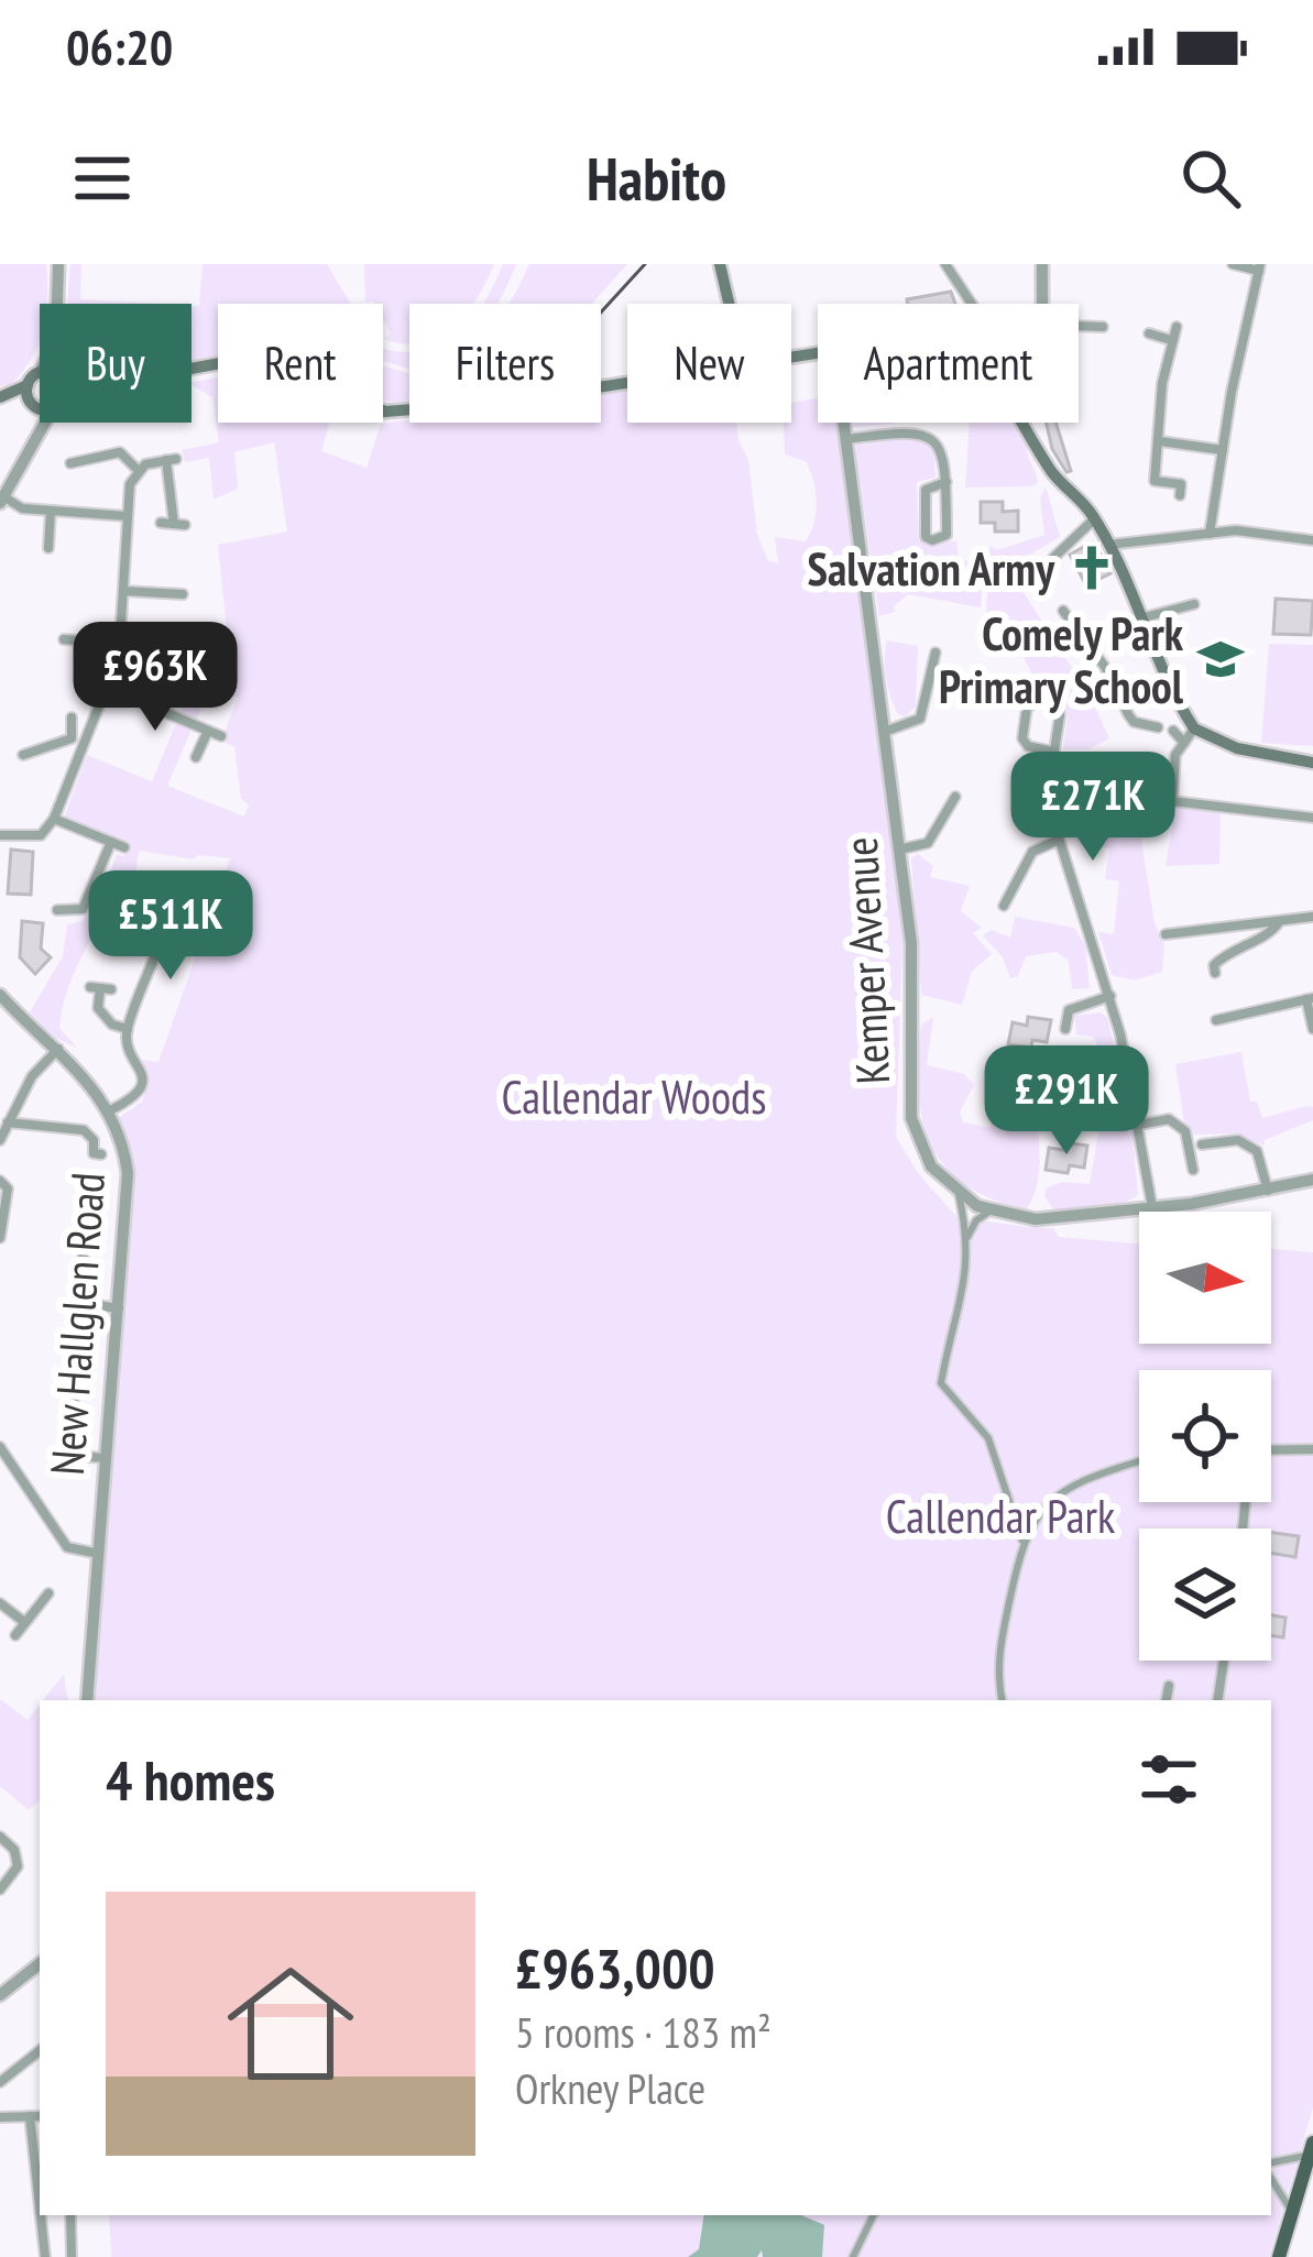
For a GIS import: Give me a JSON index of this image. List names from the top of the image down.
{
  "streets": {
    "street": ["Kemper Avenue", "New Hallglen Road"]
  },
  "parks": ["Callendar Woods", "Callendar Park"],
  "places": {
    "church": ["Salvation Army"],
    "school or university": ["Comely Park Primary School"]
  },
  "north": "right",
  "page": {
    "status": "06:20",
    "header": "Habito",
    "chip": [
      "Buy",
      "Rent",
      "Filters",
      "New",
      "Apartment"
    ],
    "price": [
      "£963K",
      "£271K",
      "£511K",
      "£291K"
    ],
    "heading": "4 homes",
    "list": [
      {
        "name": "£963,000",
        "note": "5 rooms · 183 m² · Orkney Place"
      }
    ]
  }
}
